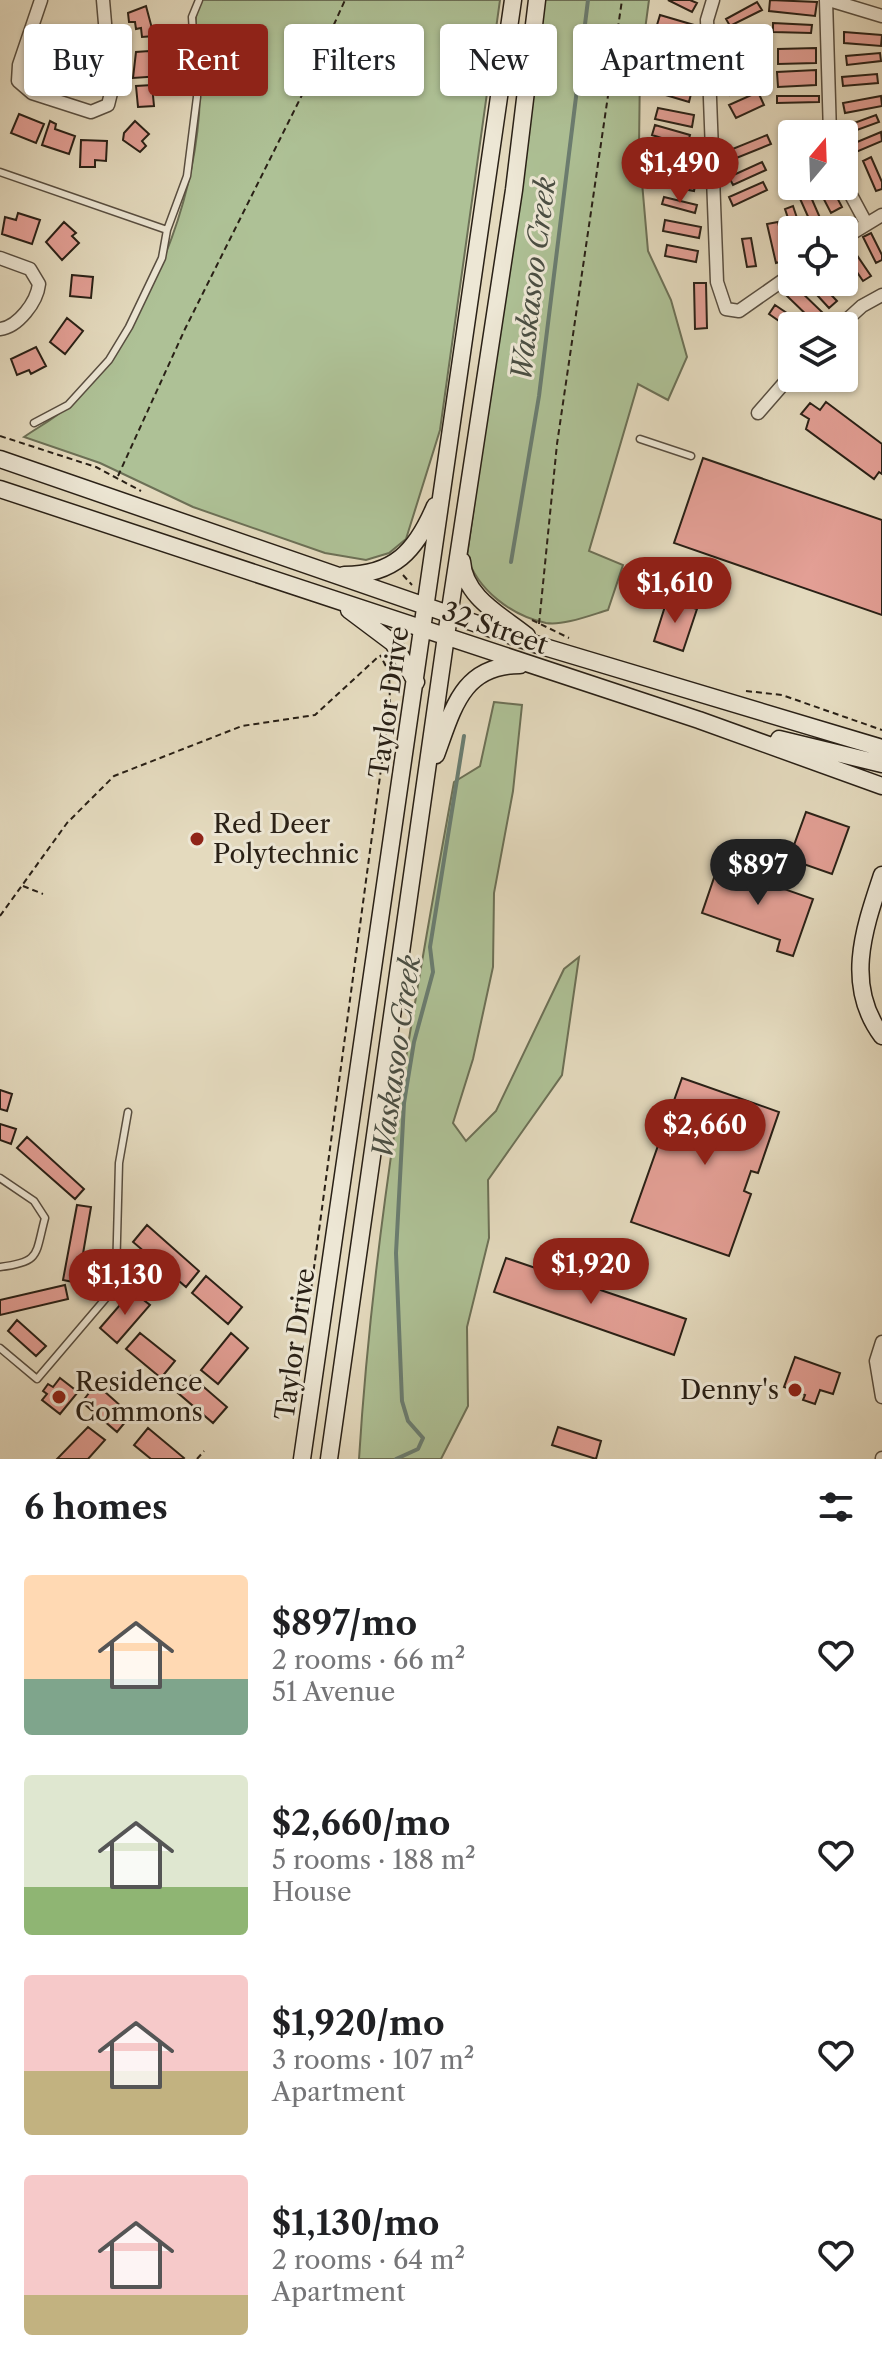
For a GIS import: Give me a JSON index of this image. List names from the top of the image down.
{
  "streets": {
    "main road": ["32 Street", "Taylor Drive"]
  },
  "crossings": [
    ["32 Street", "Taylor Drive"]
  ],
  "water": ["Waskasoo Creek"],
  "places": ["Red Deer Polytechnic", "Denny's", "Residence Commons"],
  "north": "top",
  "page": {
    "chip": [
      "Buy",
      "Rent",
      "Filters",
      "New",
      "Apartment"
    ],
    "price": [
      "$1,490",
      "$1,610",
      "$897",
      "$2,660",
      "$1,920",
      "$1,130"
    ],
    "heading": "6 homes",
    "list": [
      {
        "name": "$897/mo",
        "note": "2 rooms · 66 m² · 51 Avenue"
      },
      {
        "name": "$2,660/mo",
        "note": "5 rooms · 188 m² · House"
      },
      {
        "name": "$1,920/mo",
        "note": "3 rooms · 107 m² · Apartment"
      },
      {
        "name": "$1,130/mo",
        "note": "2 rooms · 64 m² · Apartment"
      }
    ]
  }
}
